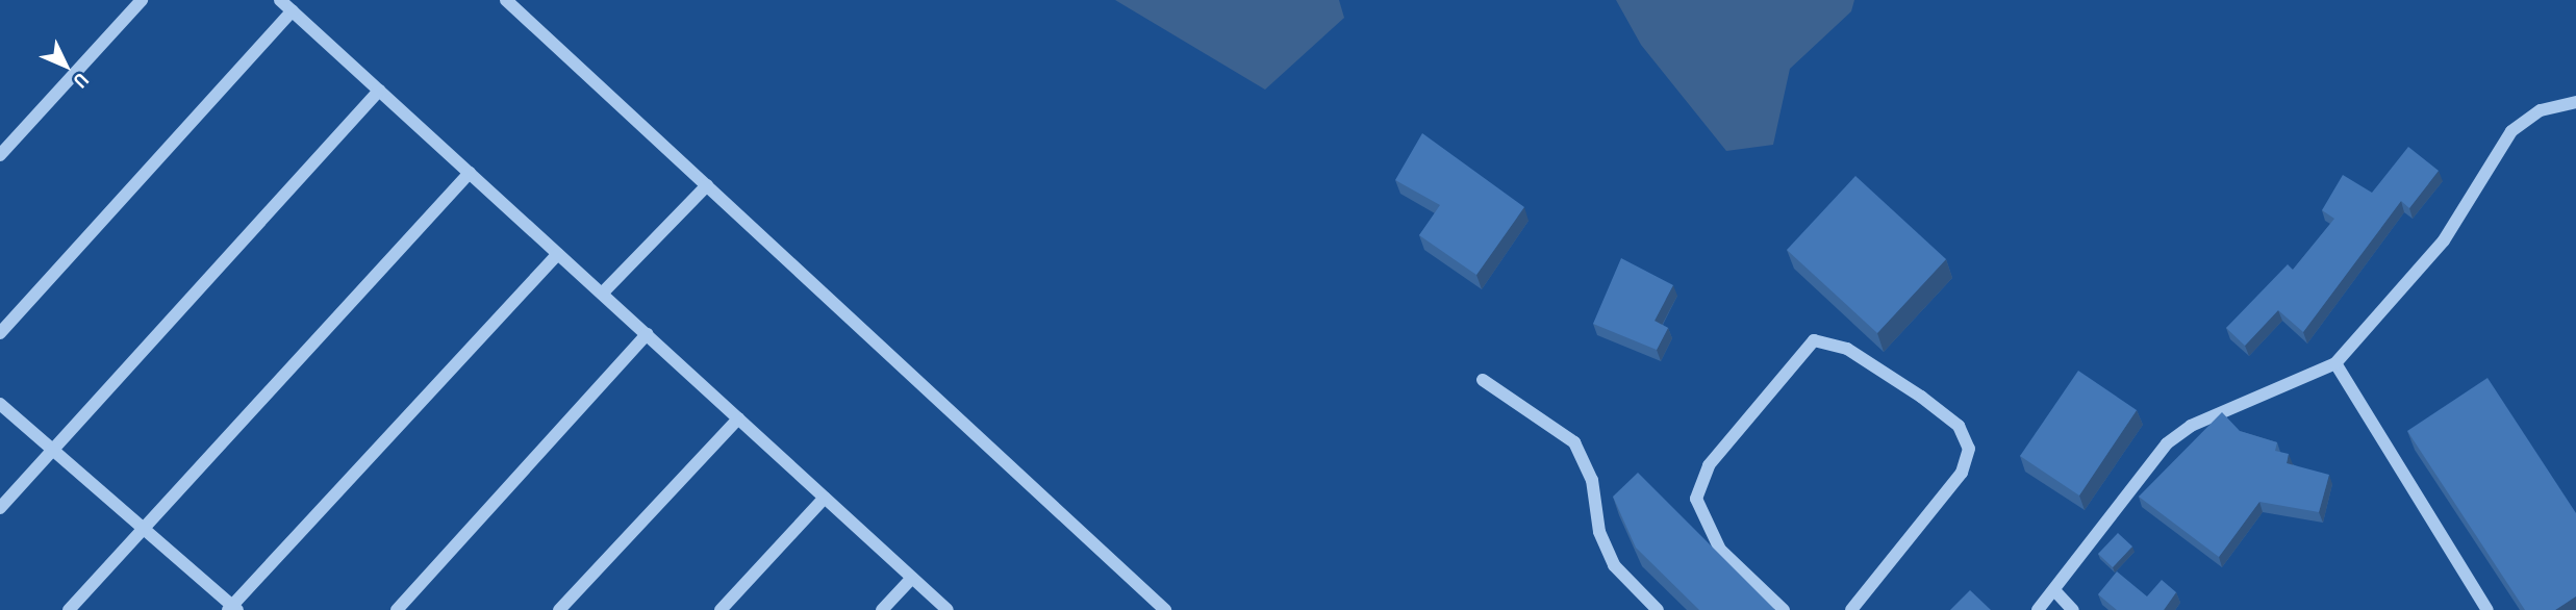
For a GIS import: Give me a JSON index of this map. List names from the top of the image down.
{
  "north": "bottom right"
}
